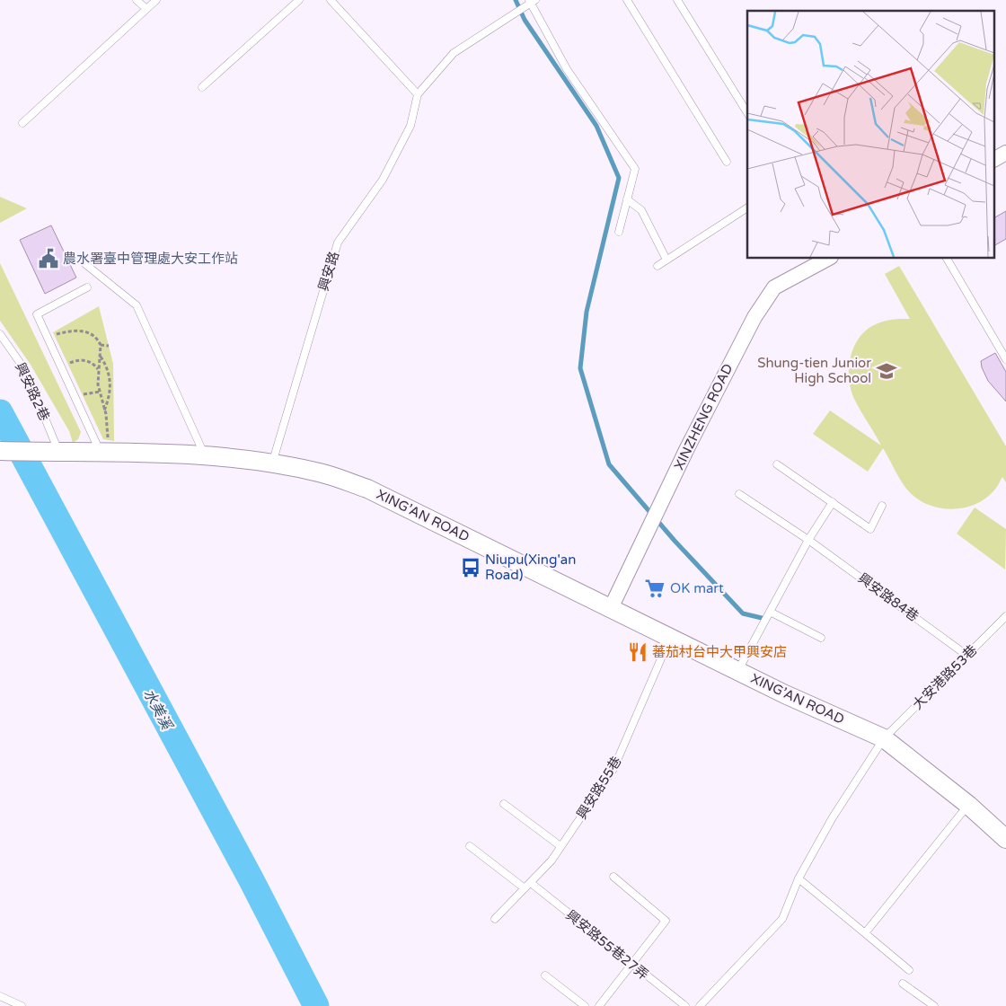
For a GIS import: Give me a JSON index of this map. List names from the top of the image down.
{
  "streets": {
    "street": ["XINZHENG ROAD", "XING’AN ROAD"],
    "lane": [
      "興安路",
      "興安路2巷",
      "興安路84巷",
      "大安港路53巷",
      "興安路55巷",
      "興安路55巷27弄"
    ]
  },
  "crossings": [
    ["興安路", "XING’AN ROAD"],
    ["興安路2巷", "XING’AN ROAD"],
    ["XINZHENG ROAD", "XING’AN ROAD"],
    ["XING’AN ROAD", "大安港路53巷"],
    ["XING’AN ROAD", "興安路55巷"],
    ["興安路84巷", "大安港路53巷"],
    ["興安路55巷", "興安路55巷27弄"]
  ],
  "water": ["水美溪"],
  "places": {
    "public building": ["農水署臺中管理處大安工作站"],
    "school or university": ["Shung-tien Junior High School"],
    "bus stop": ["Niupu(Xing'an Road)"],
    "supermarket": ["OK mart"],
    "restaurant": ["蕃茄村台中大甲興安店"]
  }
}
